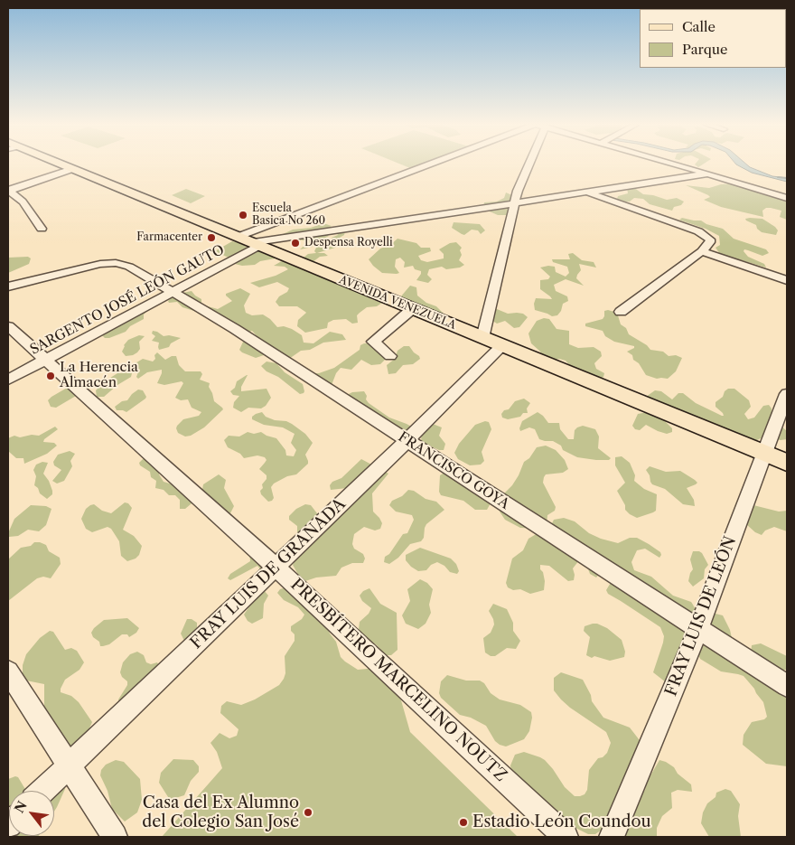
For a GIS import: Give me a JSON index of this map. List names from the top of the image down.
{
  "streets": {
    "main road": ["AVENIDA VENEZUELA"],
    "street": [
      "SARGENTO JOSÉ LEÓN GAUTO",
      "FRANCISCO GOYA",
      "FRAY LUIS DE GRANADA",
      "FRAY LUIS DE LEÓN",
      "PRESBÍTERO MARCELINO NOUTZ"
    ]
  },
  "crossings": [
    ["SARGENTO JOSÉ LEÓN GAUTO", "AVENIDA VENEZUELA"],
    ["SARGENTO JOSÉ LEÓN GAUTO", "FRANCISCO GOYA"],
    ["SARGENTO JOSÉ LEÓN GAUTO", "PRESBÍTERO MARCELINO NOUTZ"],
    ["AVENIDA VENEZUELA", "FRAY LUIS DE GRANADA"],
    ["AVENIDA VENEZUELA", "FRAY LUIS DE LEÓN"],
    ["FRANCISCO GOYA", "FRAY LUIS DE GRANADA"],
    ["FRANCISCO GOYA", "FRAY LUIS DE LEÓN"],
    ["FRAY LUIS DE GRANADA", "PRESBÍTERO MARCELINO NOUTZ"]
  ],
  "places": [
    "Escuela Basica No 260",
    "Farmacenter",
    "Despensa Royelli",
    "La Herencia Almacén",
    "Casa del Ex Alumno del Colegio San José",
    "Estadio León Coundou"
  ],
  "legend": ["Calle", "Parque"],
  "north": "top left"
}
